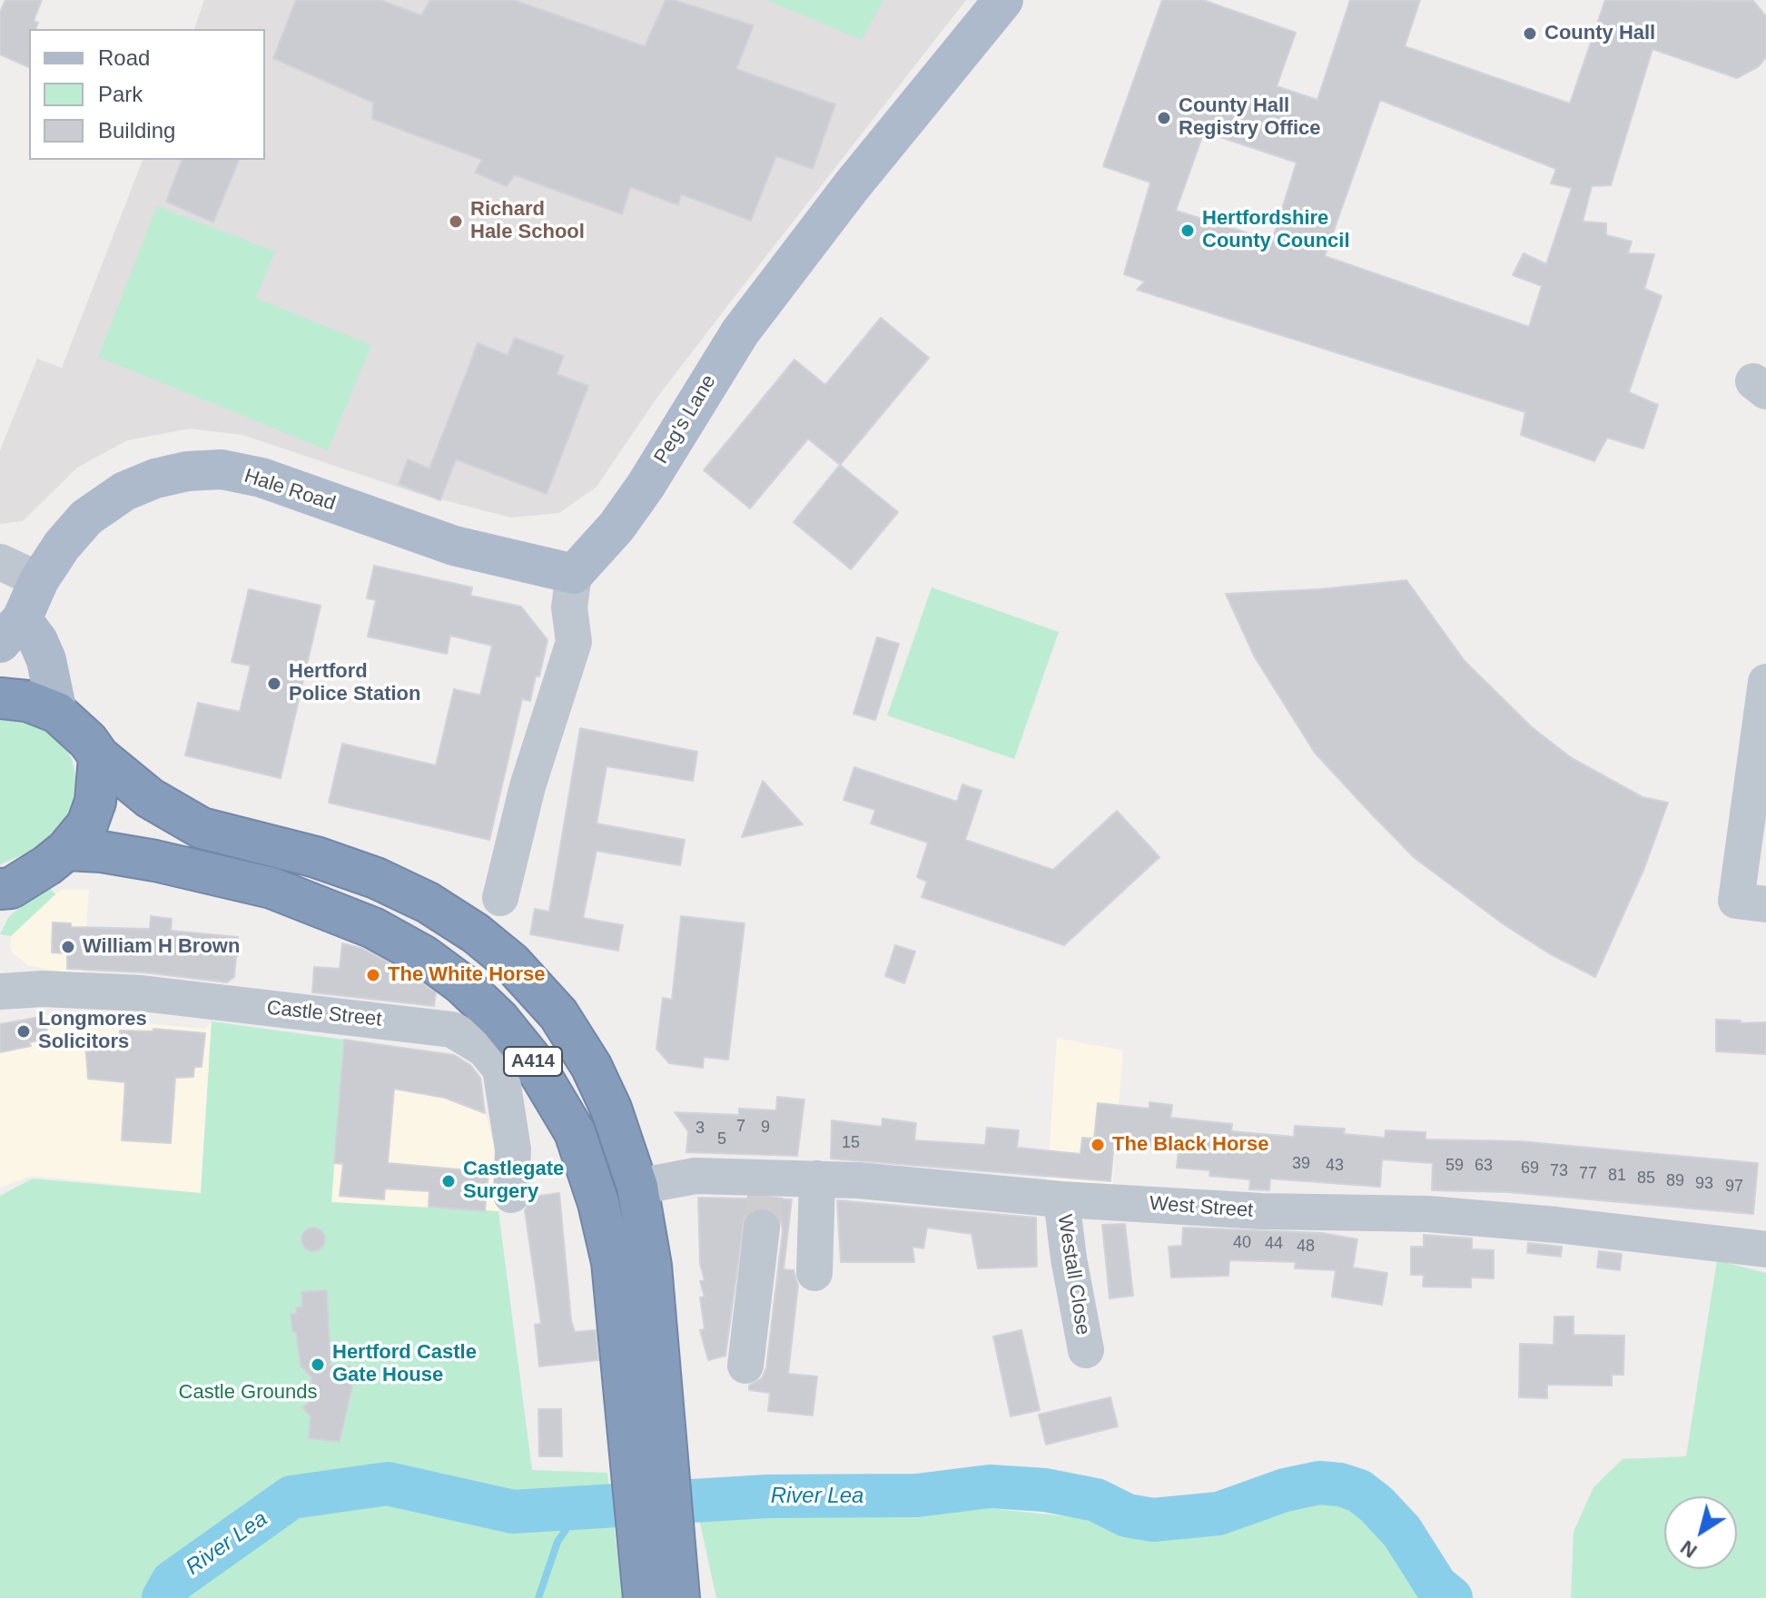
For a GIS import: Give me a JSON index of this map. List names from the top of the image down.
{
  "streets": {
    "highway": ["A414"],
    "main road": ["Peg's Lane", "Hale Road"],
    "street": ["Castle Street", "West Street", "Westall Close"]
  },
  "crossings": [
    ["Peg's Lane", "Hale Road"],
    ["A414", "West Street"],
    ["West Street", "Westall Close"]
  ],
  "water": ["River Lea"],
  "parks": ["Castle Grounds"],
  "places": [
    "County Hall",
    "County Hall Registry Office",
    "Richard Hale School",
    "Hertfordshire County Council",
    "Hertford Police Station",
    "William H Brown",
    "The White Horse",
    "Longmores Solicitors",
    "The Black Horse",
    "Castlegate Surgery",
    "Hertford Castle Gate House"
  ],
  "house_numbers": [
    "7",
    "9",
    "3",
    "5",
    "15",
    "39",
    "43",
    "59",
    "63",
    "69",
    "73",
    "77",
    "81",
    "85",
    "89",
    "93",
    "97",
    "40",
    "44",
    "48"
  ],
  "legend": ["Road", "Park", "Building"],
  "north": "bottom left"
}
